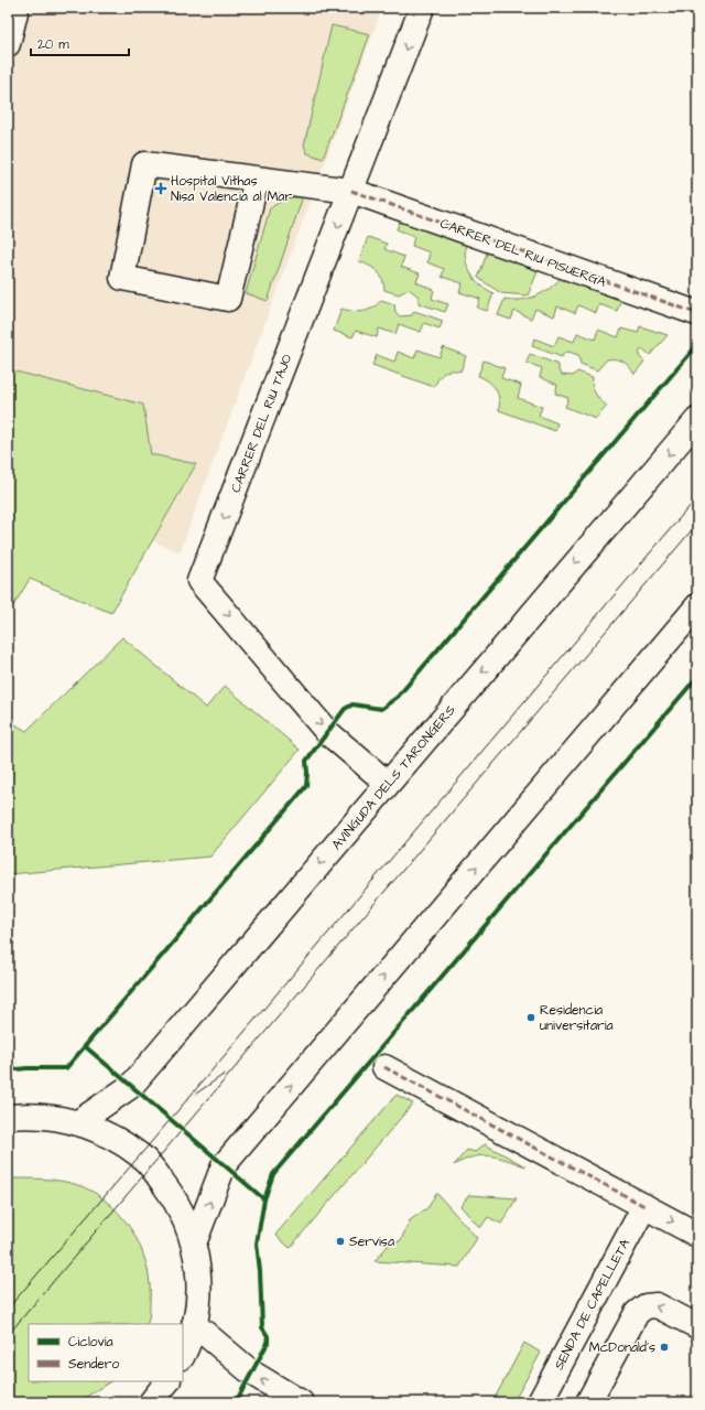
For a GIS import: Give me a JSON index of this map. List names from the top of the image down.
{
  "streets": {
    "main road": [
      "CARRER DEL RIU PISUERGA",
      "CARRER DEL RIU TAJO",
      "AVINGUDA DELS TARONGERS",
      "SENDA DE CAPELLETA"
    ]
  },
  "crossings": [
    ["CARRER DEL RIU PISUERGA", "CARRER DEL RIU TAJO"],
    ["CARRER DEL RIU TAJO", "AVINGUDA DELS TARONGERS"]
  ],
  "one_way": ["CARRER DEL RIU TAJO"],
  "places": {
    "health": ["Hospital Vithas Nisa Valencia al Mar"],
    "other": ["Residencia universitaria", "Servisa", "McDonald's"]
  },
  "legend": ["Ciclovía", "Sendero"],
  "scale_bar": "20 m"
}
